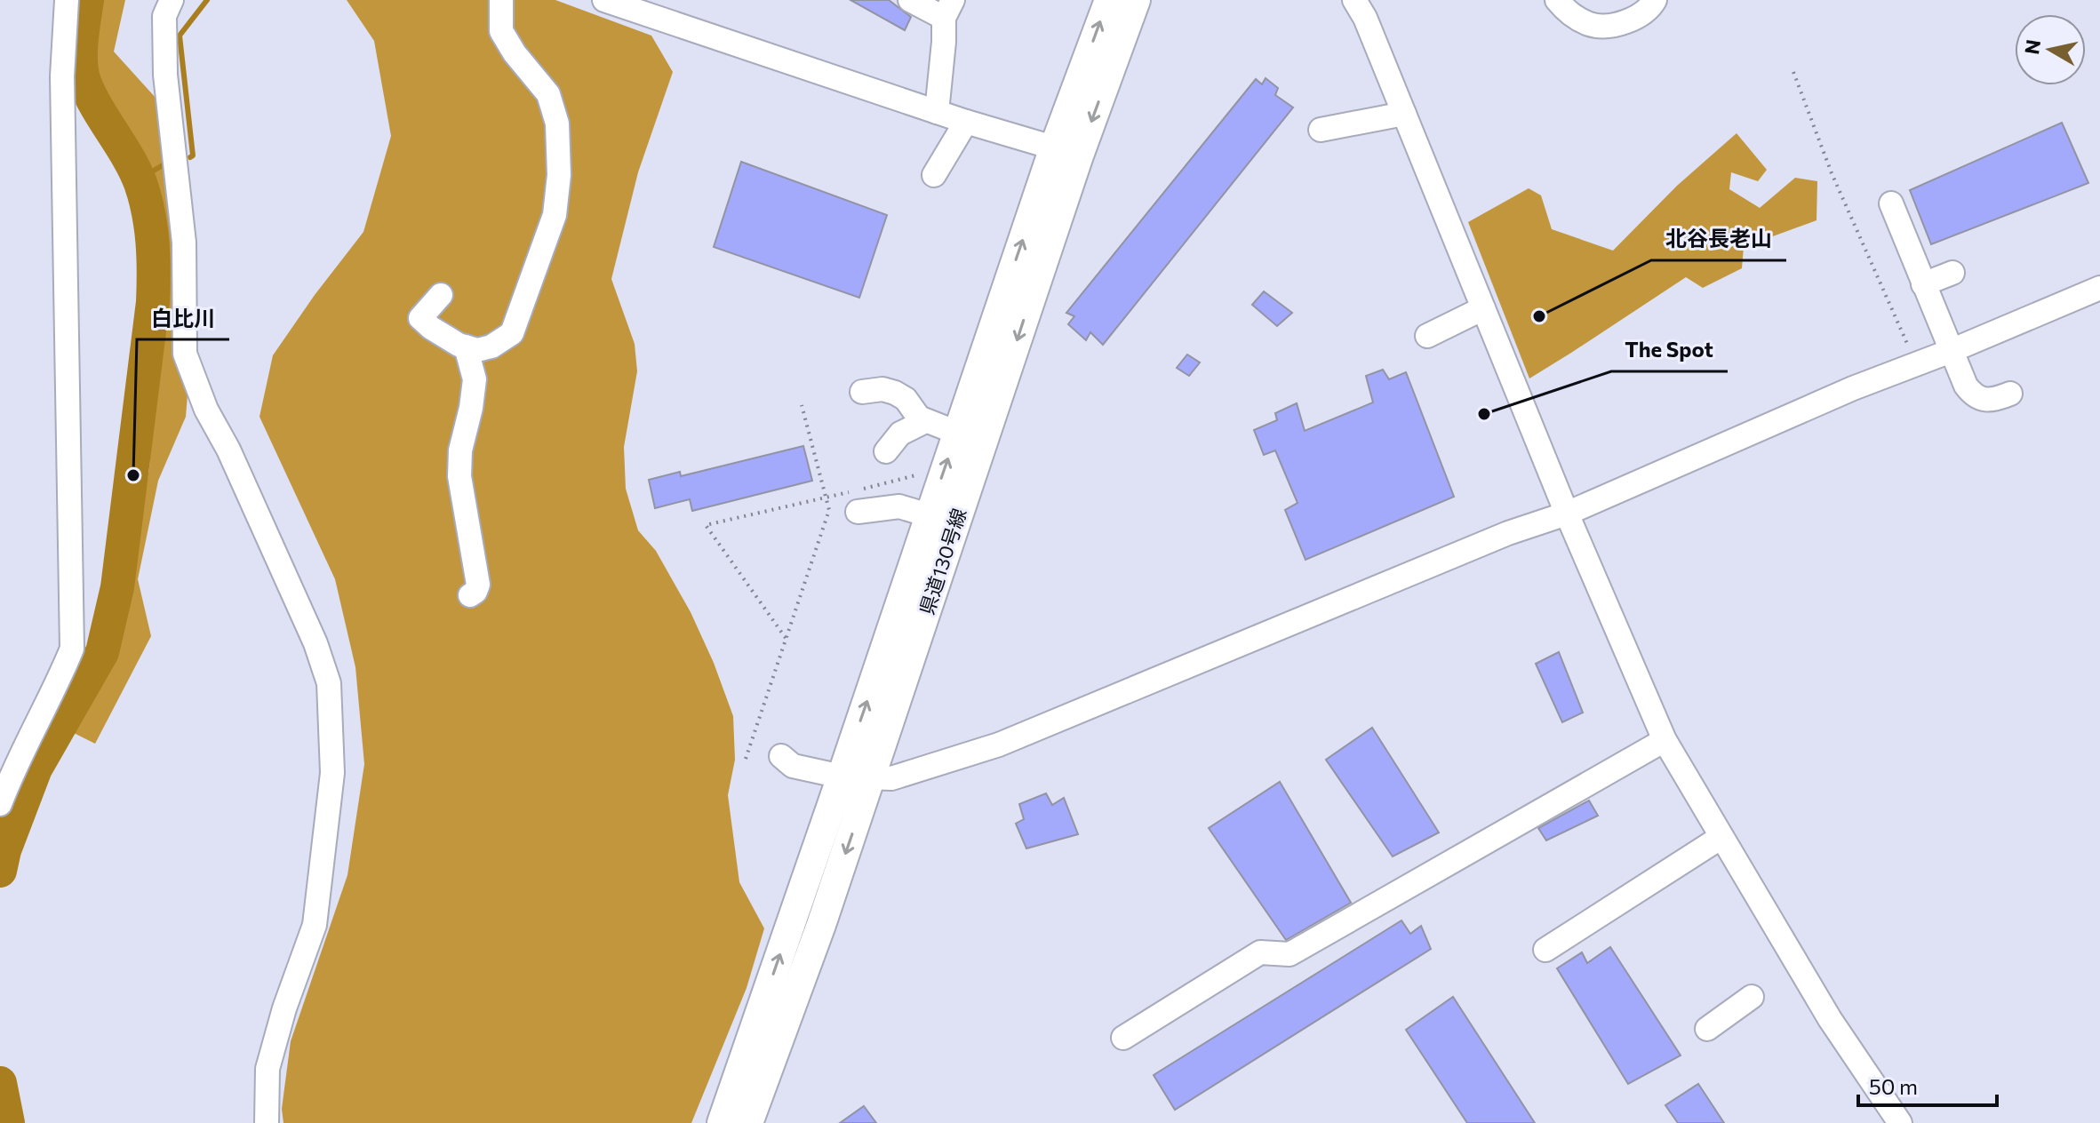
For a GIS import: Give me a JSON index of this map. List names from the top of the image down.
{
  "streets": {
    "main road": ["県道130号線"]
  },
  "places": ["北谷長老山", "The Spot", "白比川"],
  "scale_bar": "50 m",
  "north": "left"
}
